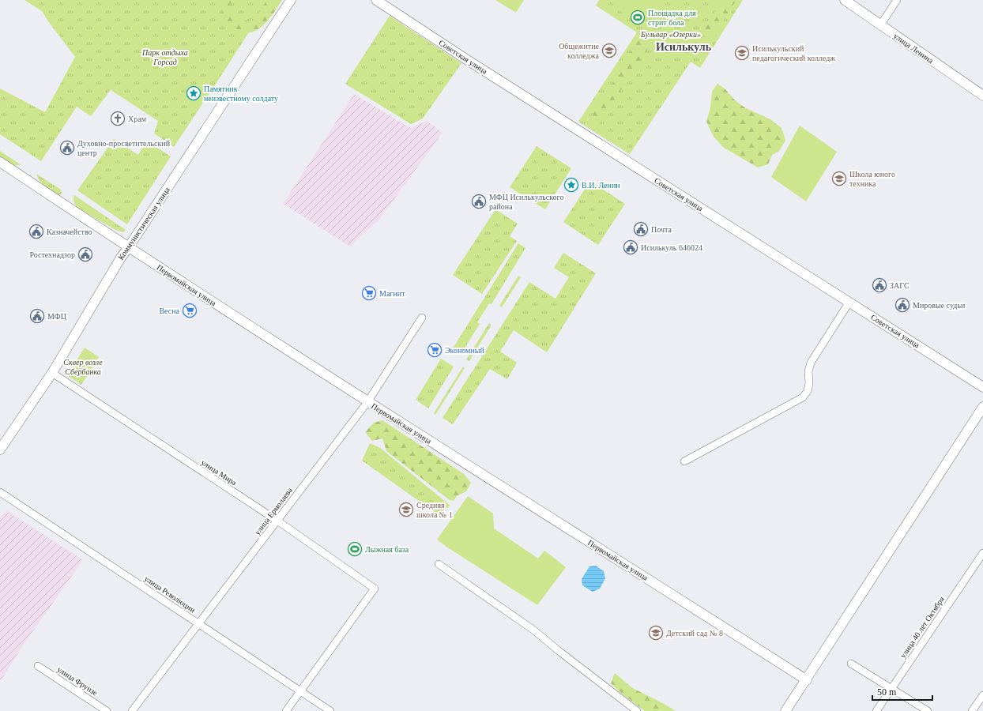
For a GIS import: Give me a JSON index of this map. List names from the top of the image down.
{
  "streets": {
    "street": [
      "улица Ленина",
      "Советская улица",
      "Коммунистическая улица",
      "Первомайская улица",
      "улица Мира",
      "улица Ермолаева",
      "улица Революции",
      "улица 40 лет Октября",
      "улица Фрунзе"
    ]
  },
  "crossings": [
    ["Коммунистическая улица", "Первомайская улица"],
    ["Коммунистическая улица", "улица Мира"],
    ["Первомайская улица", "улица Ермолаева"],
    ["улица Мира", "улица Ермолаева"],
    ["улица Мира", "улица Революции"],
    ["улица Ермолаева", "улица Революции"]
  ],
  "districts": ["Исилькуль"],
  "parks": ["Бульвар «Озерки»", "Парк отдыха Горсад", "Сквер возле Сбербанка"],
  "places": {
    "sports": ["Площадка для стрит бола", "Лыжная база"],
    "school or university": [
      "Общежитие колледжа",
      "Исилькульский педагогический колледж",
      "Школа юного техника",
      "Средняя школа № 1",
      "Детский сад № 8"
    ],
    "place": ["Памятник неизвестному солдату", "В.И. Ленин"],
    "church": ["Храм"],
    "public building": [
      "Духовно-просветительский центр",
      "МФЦ Исилькульского района",
      "Почта",
      "Казначейство",
      "Исилькуль 646024",
      "Ростехнадзор",
      "ЗАГС",
      "Мировые судьи",
      "МФЦ"
    ],
    "supermarket": ["Магнит", "Весна", "Экономный"]
  },
  "scale_bar": "50 m"
}
